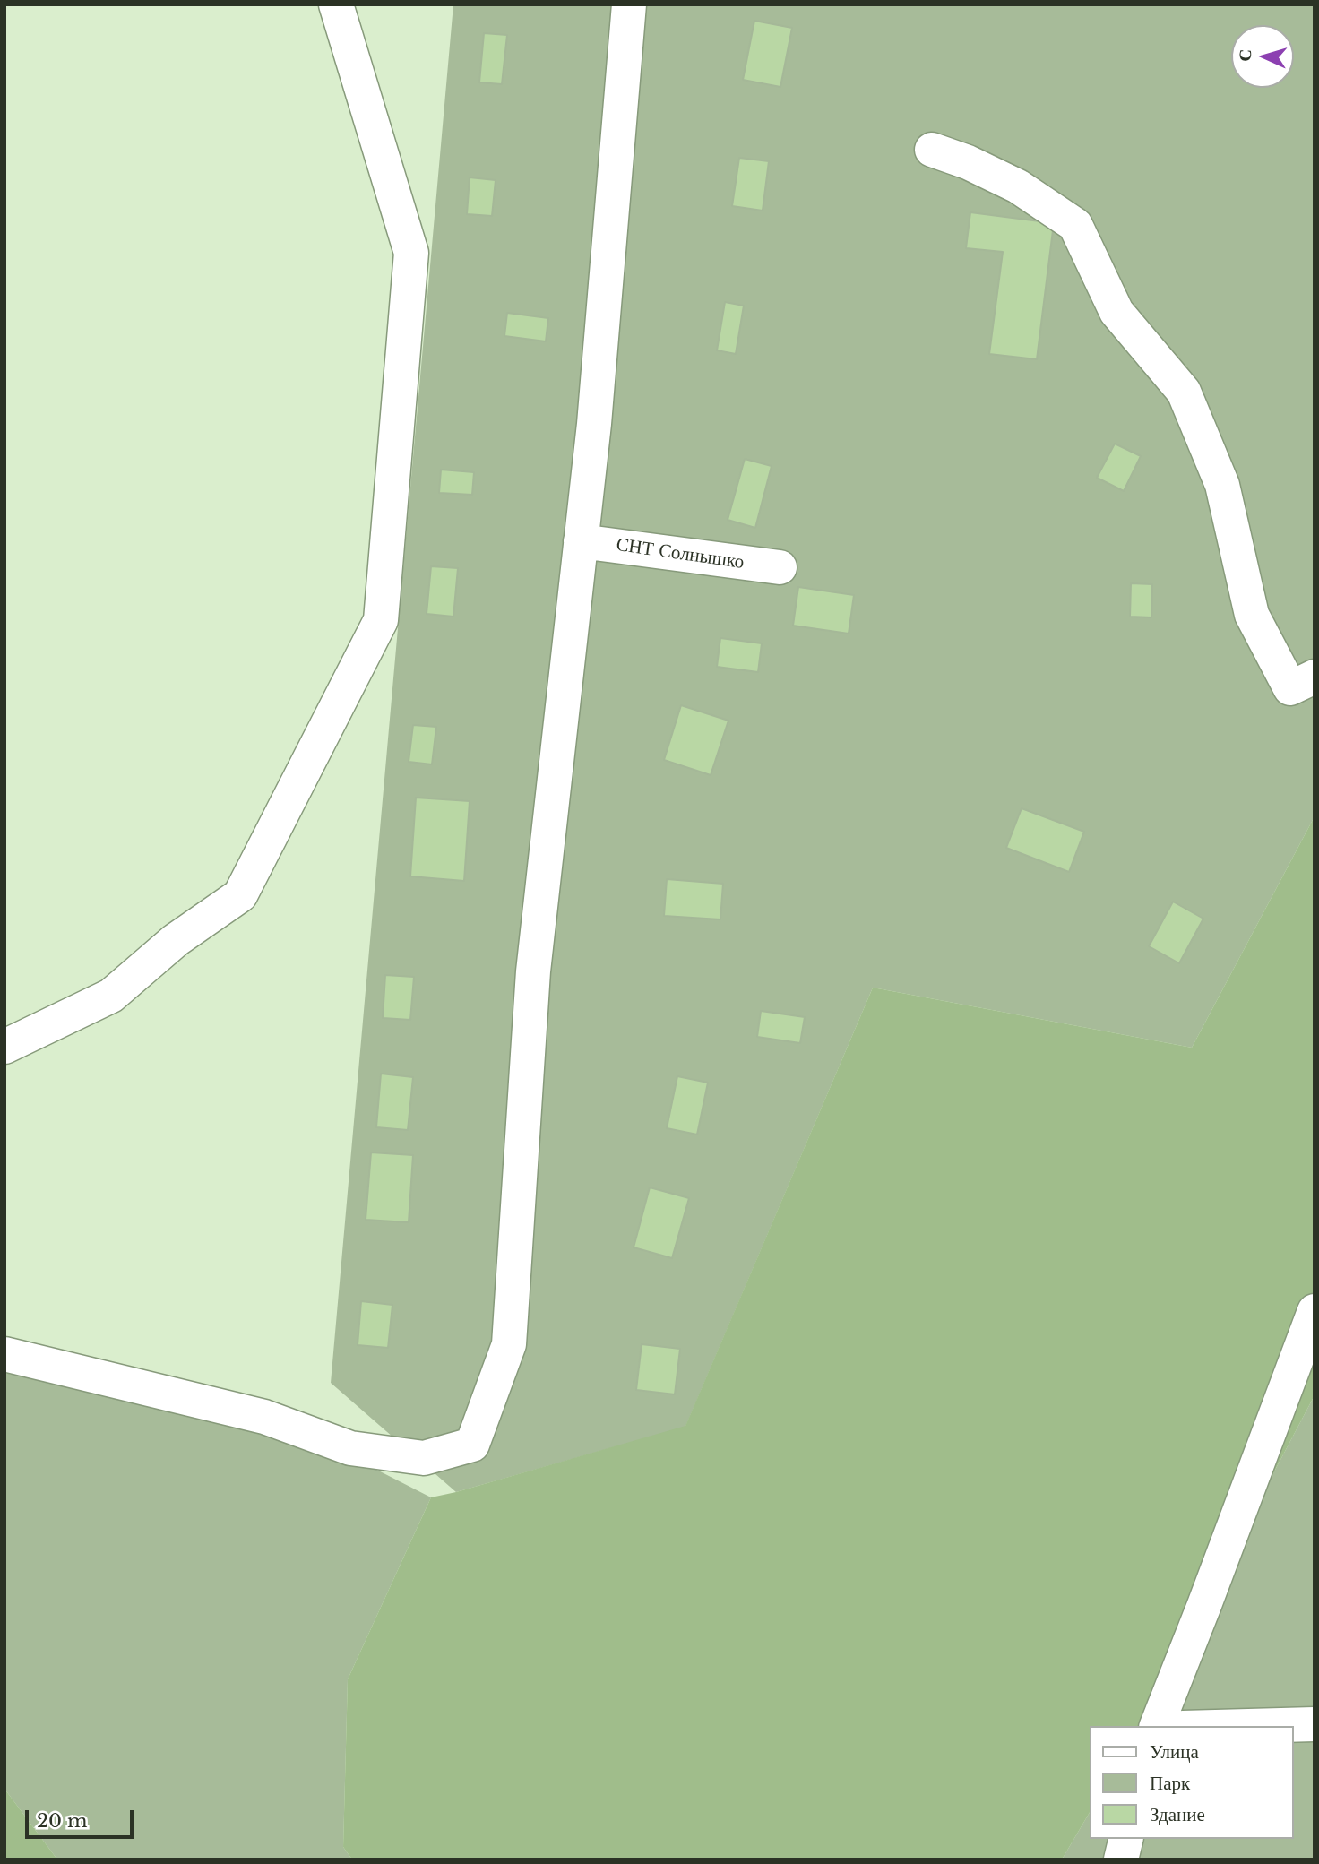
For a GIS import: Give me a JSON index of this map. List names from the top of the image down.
{
  "streets": {
    "lane": ["СНТ Солнышко"]
  },
  "legend": ["Улица", "Парк", "Здание"],
  "scale_bar": "20 m",
  "north": "left"
}
